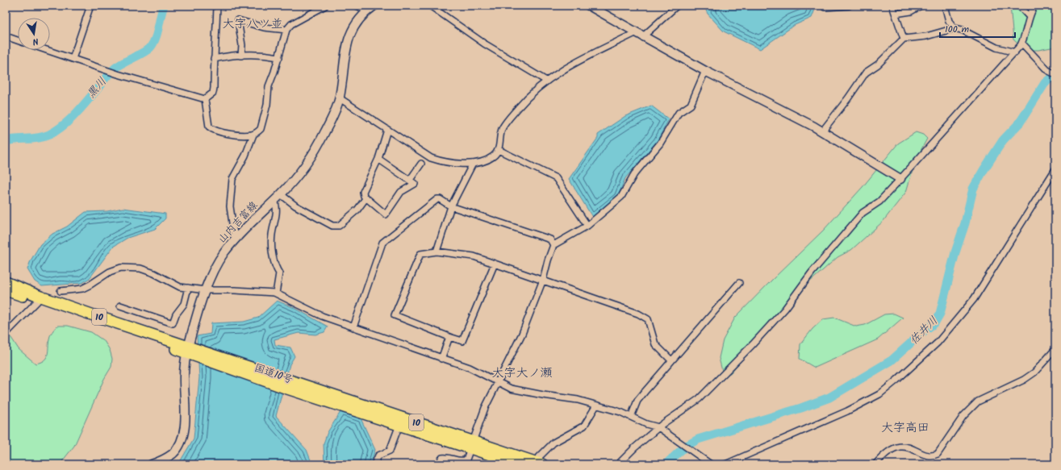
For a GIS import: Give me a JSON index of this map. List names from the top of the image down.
{
  "streets": {
    "highway": ["10", "国道10号"],
    "main road": ["山内吉富線"]
  },
  "crossings": [
    ["山内吉富線", "国道10号"]
  ],
  "districts": ["大字八ツ並", "大字大ノ瀬", "大字高田"],
  "water": ["黒川", "佐井川"],
  "scale_bar": "100 m",
  "north": "bottom"
}
